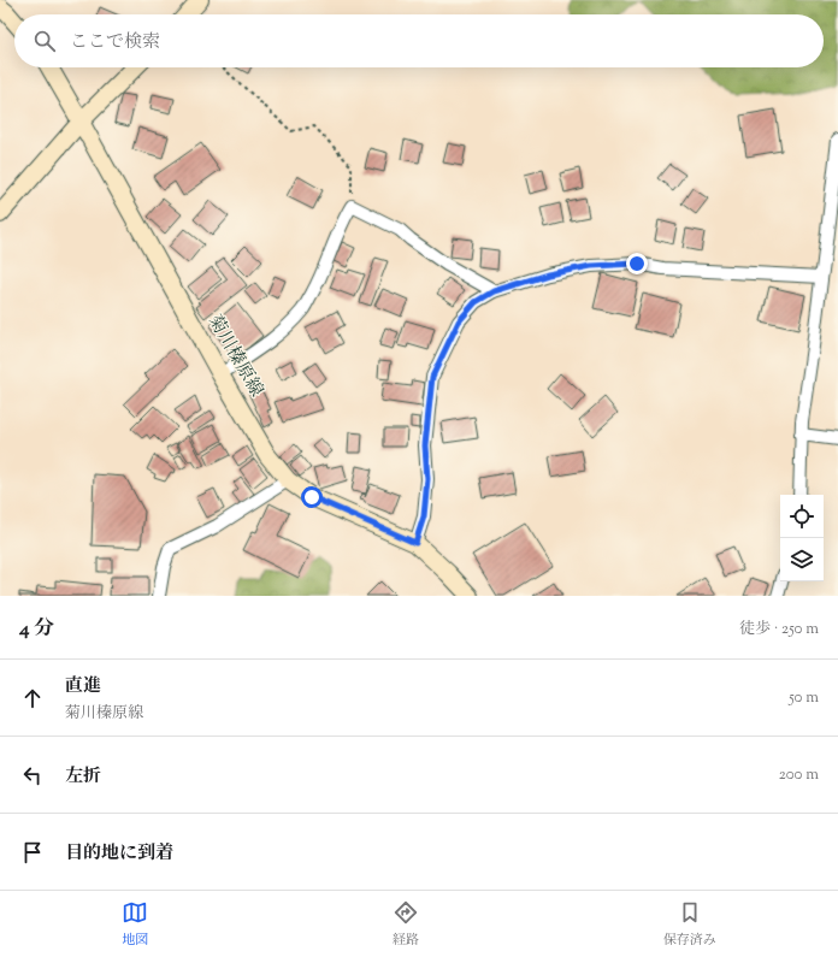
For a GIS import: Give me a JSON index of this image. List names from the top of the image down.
{
  "streets": {
    "main road": ["菊川榛原線"]
  },
  "page": {
    "search": "ここで検索",
    "heading": ["4 分", "徒歩 · 250 m"],
    "list": [
      ["直進", "菊川榛原線", "50 m"],
      ["左折", "200 m"],
      "目的地に到着"
    ],
    "nav": ["地図", "経路", "保存済み"]
  }
}
